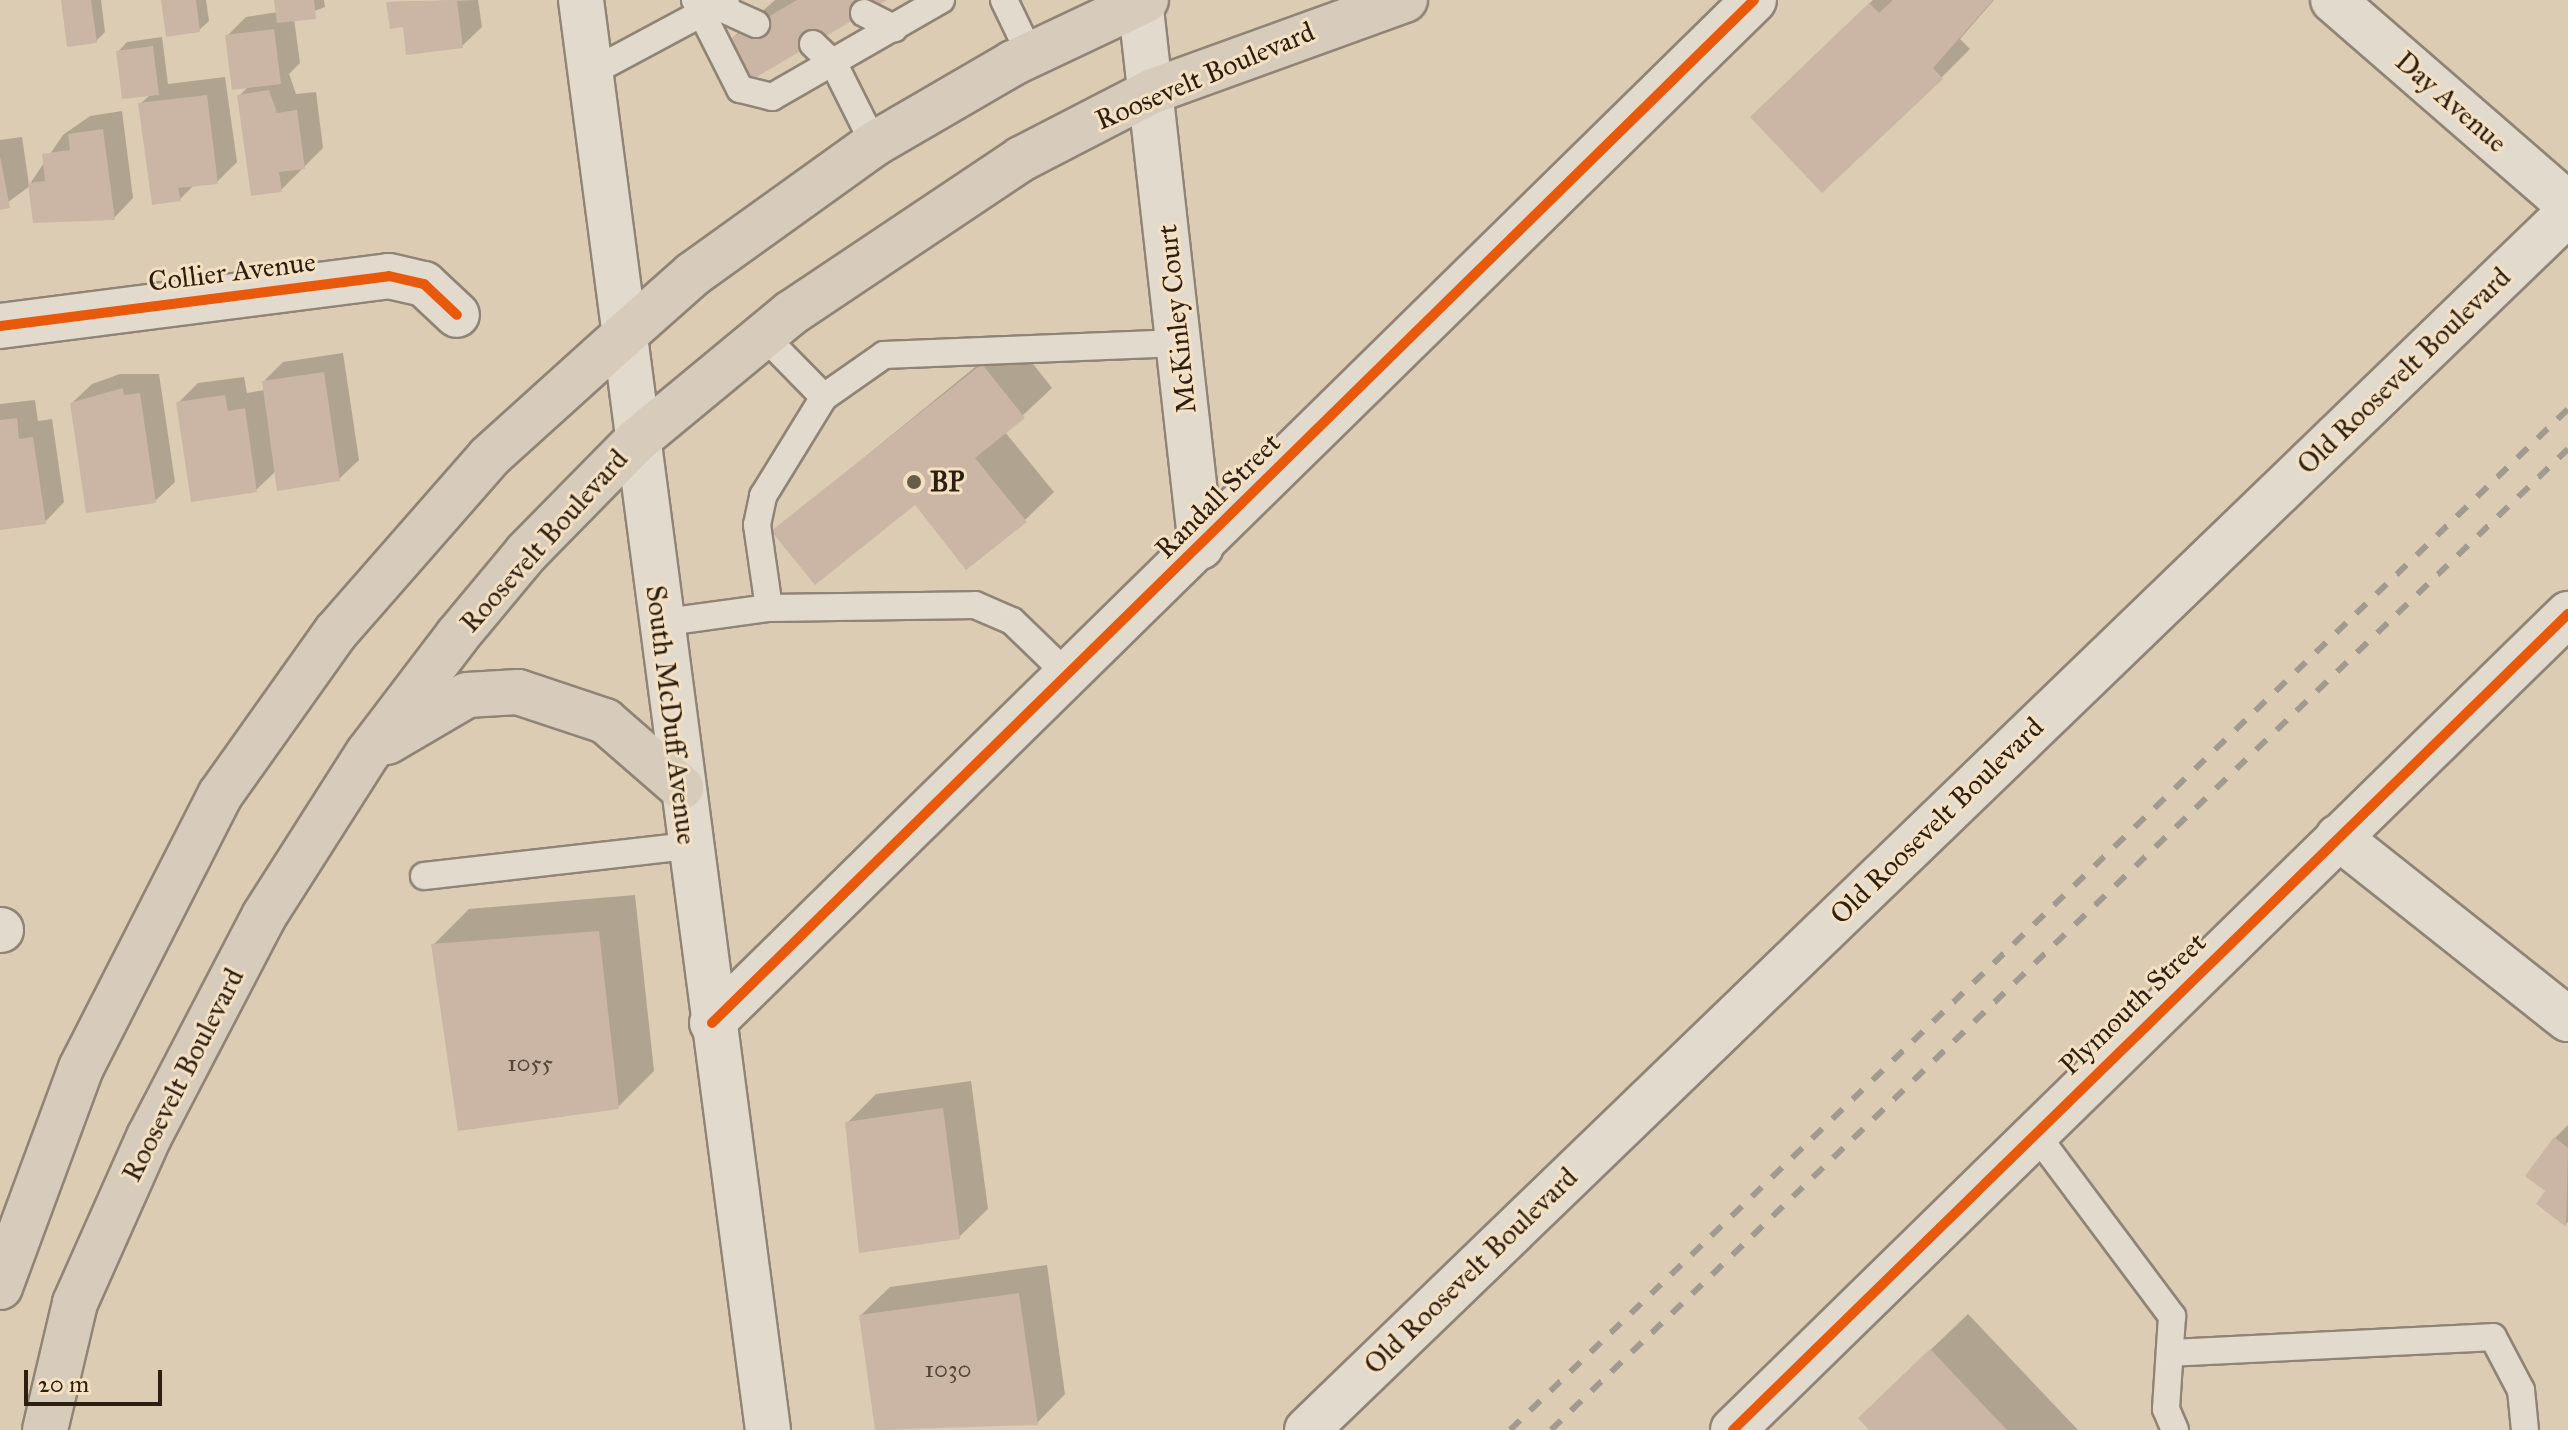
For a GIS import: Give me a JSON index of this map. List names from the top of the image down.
{
  "streets": {
    "highway": ["Roosevelt Boulevard"],
    "street": [
      "Day Avenue",
      "Collier Avenue",
      "McKinley Court",
      "Old Roosevelt Boulevard",
      "Randall Street",
      "South McDuff Avenue",
      "Plymouth Street"
    ]
  },
  "crossings": [
    ["Roosevelt Boulevard", "McKinley Court"],
    ["Roosevelt Boulevard", "South McDuff Avenue"],
    ["McKinley Court", "Randall Street"],
    ["Randall Street", "South McDuff Avenue"]
  ],
  "places": ["BP"],
  "house_numbers": ["1055", "1030"],
  "scale_bar": "20 m"
}
